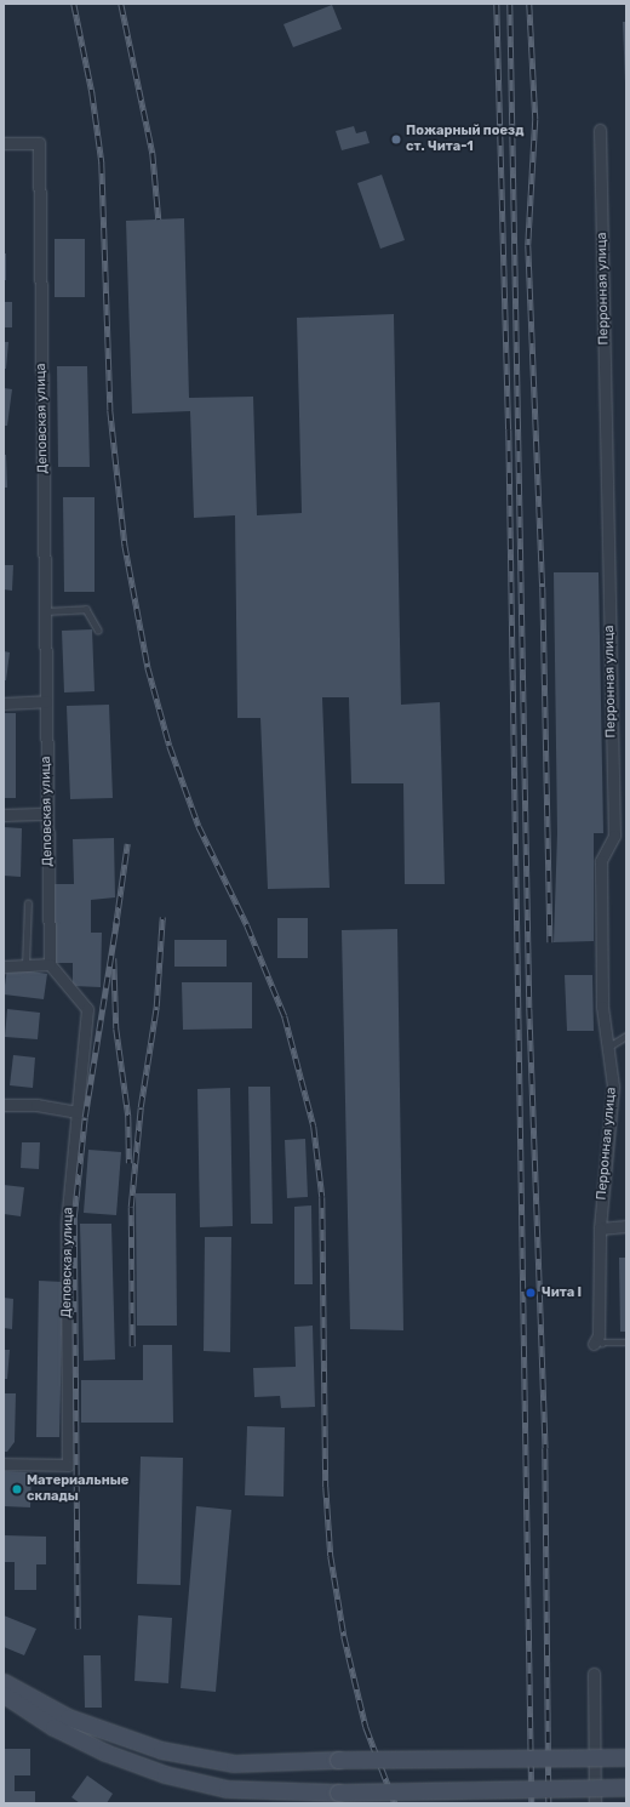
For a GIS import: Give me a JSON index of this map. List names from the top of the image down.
{
  "streets": {
    "street": ["Перронная улица", "Деповская улица"]
  },
  "places": ["Пожарный поезд ст. Чита-1", "Чита I", "Материальные склады"]
}
